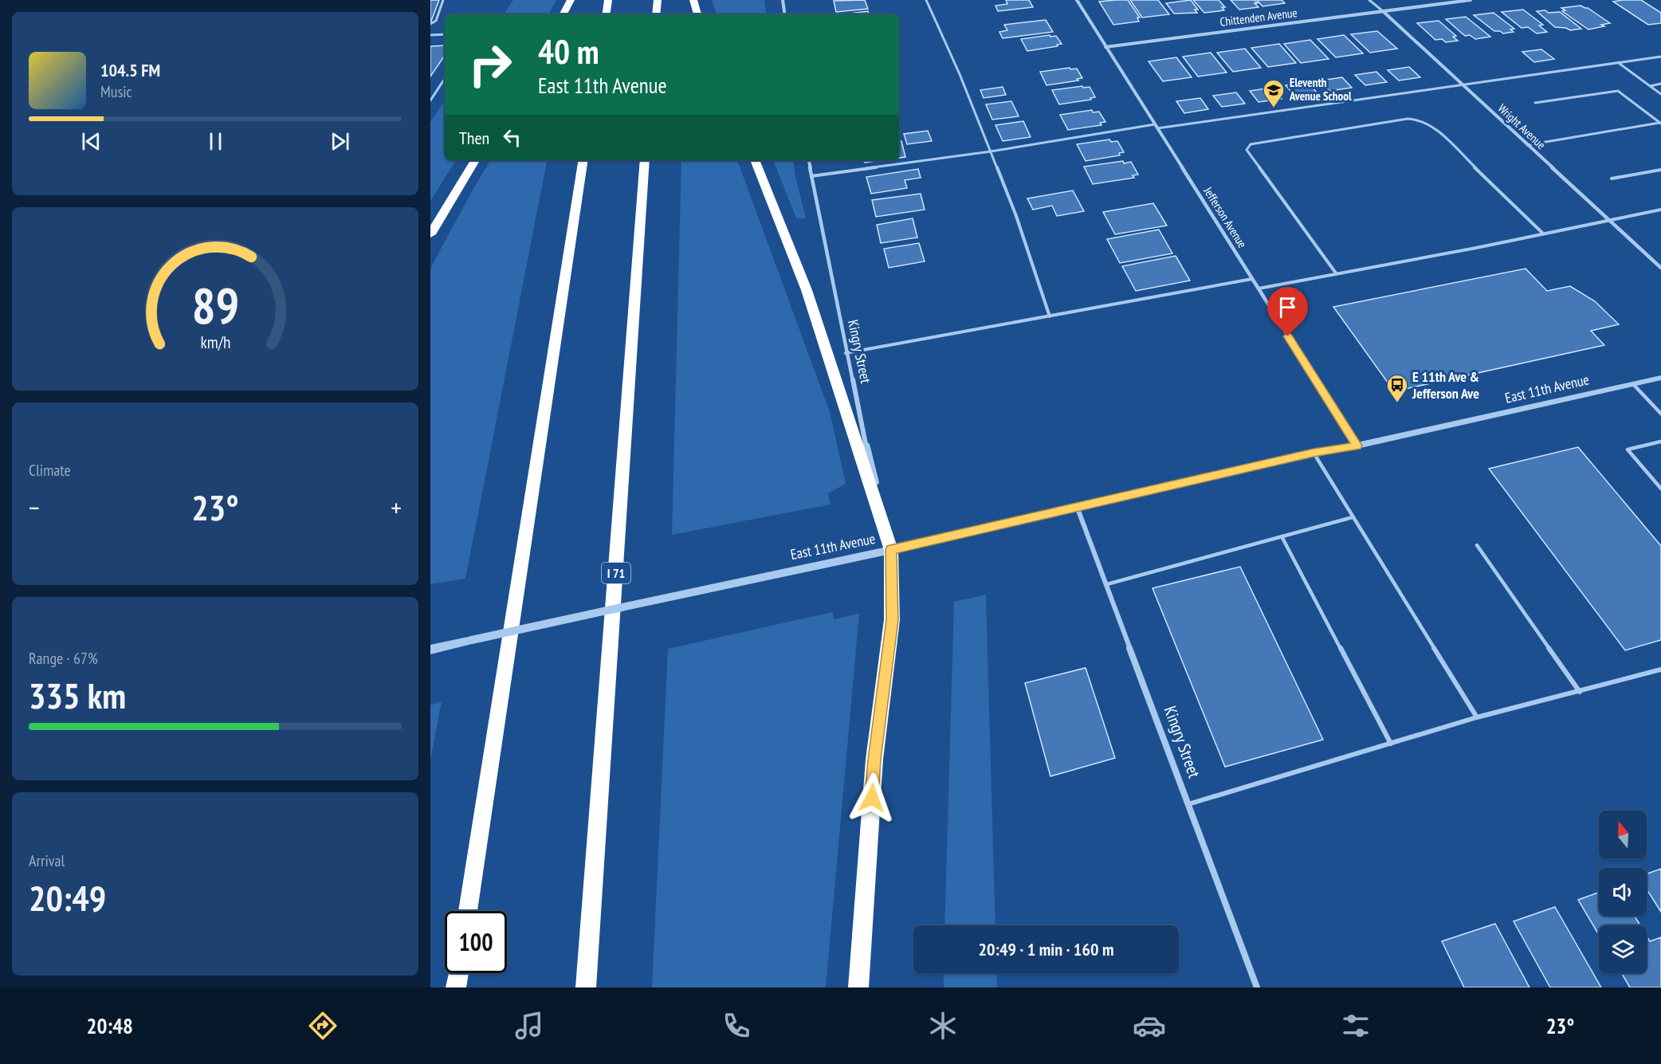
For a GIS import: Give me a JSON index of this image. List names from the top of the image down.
{
  "streets": {
    "highway": ["I 71"],
    "street": [
      "Chittenden Avenue",
      "Wright Avenue",
      "Jefferson Avenue",
      "Kingry Street",
      "East 11th Avenue"
    ]
  },
  "crossings": [
    ["Chittenden Avenue", "Wright Avenue"],
    ["Chittenden Avenue", "Jefferson Avenue"],
    ["Jefferson Avenue", "East 11th Avenue"],
    ["Kingry Street", "East 11th Avenue"]
  ],
  "places": {
    "school or university": ["Eleventh Avenue School"],
    "bus stop": ["E 11th Ave & Jefferson Ave"]
  },
  "north": "top",
  "page": {
    "turn": ["40 m", "East 11th Avenue"],
    "song": ["104.5 FM", "Music"],
    "then": "Then",
    "tile": [
      "Climate",
      ["Range · 67%", "335 km"],
      ["Arrival", "20:49"]
    ],
    "heat": ["−", "23°", "+"],
    "limit": "100",
    "trip": "20:49 · 1 min · 160 m",
    "tabs": ["20:48", "23°"],
    "gauge": ["89", "km/h"]
  }
}
